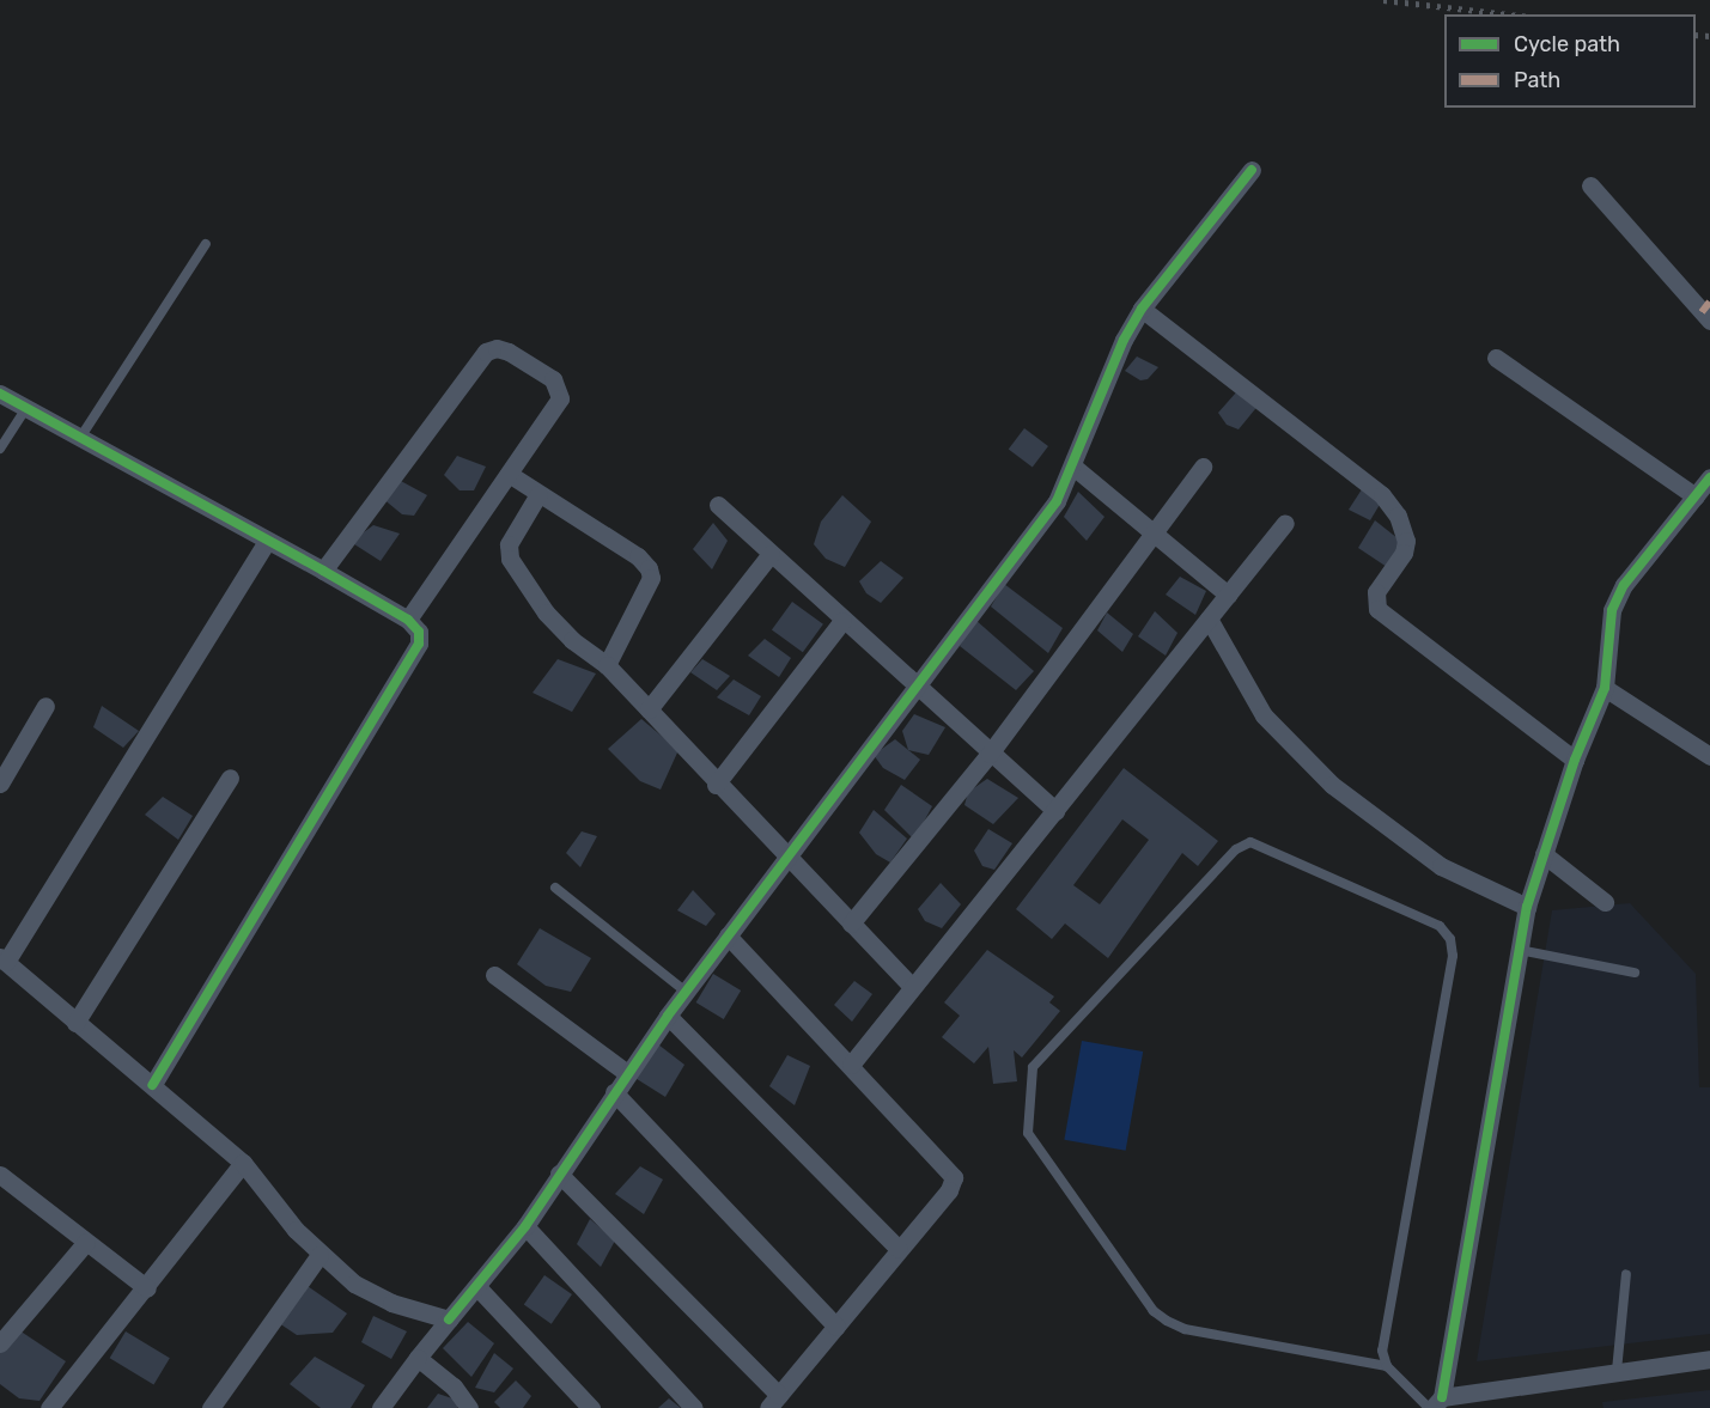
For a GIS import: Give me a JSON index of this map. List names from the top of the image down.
{
  "legend": ["Cycle path", "Path"]
}
